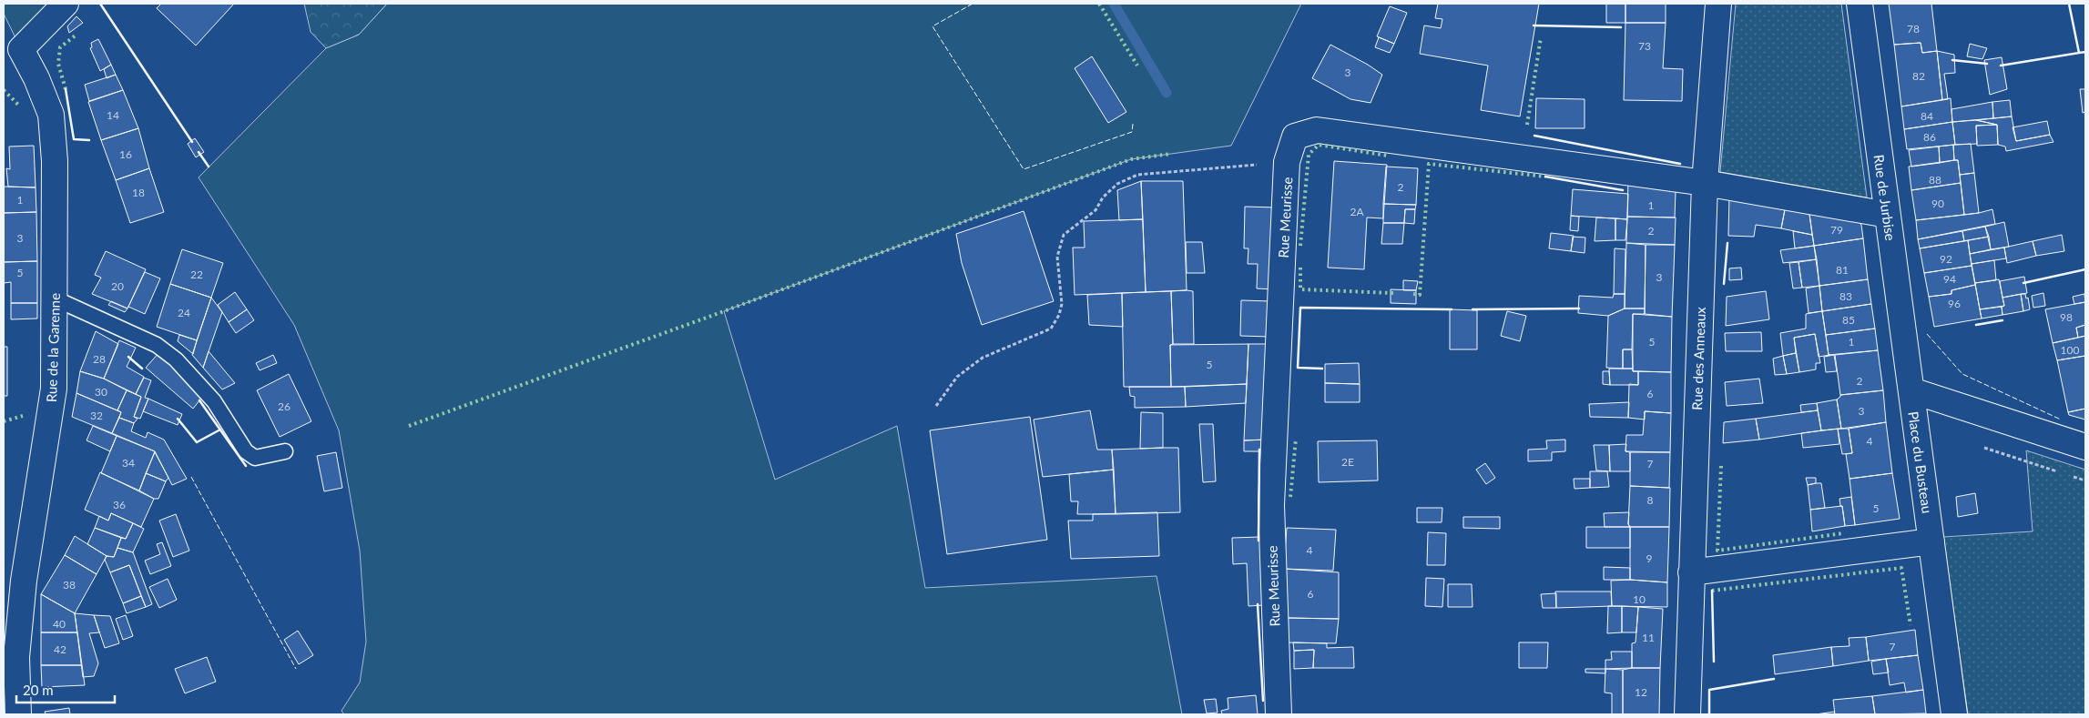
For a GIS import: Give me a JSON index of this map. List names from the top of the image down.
{
  "streets": {
    "street": [
      "Rue de Jurbise",
      "Rue Meurisse",
      "Rue de la Garenne",
      "Rue des Anneaux",
      "Place du Busteau"
    ]
  },
  "crossings": [
    ["Rue de Jurbise", "Place du Busteau"],
    ["Rue Meurisse", "Rue des Anneaux"]
  ],
  "house_numbers": [
    "78",
    "73",
    "3",
    "82",
    "14",
    "84",
    "86",
    "16",
    "88",
    "2",
    "18",
    "1",
    "90",
    "1",
    "2A",
    "79",
    "2",
    "3",
    "92",
    "81",
    "5",
    "22",
    "3",
    "94",
    "20",
    "83",
    "96",
    "24",
    "98",
    "85",
    "5",
    "1",
    "100",
    "28",
    "5",
    "2",
    "30",
    "6",
    "26",
    "3",
    "32",
    "4",
    "2E",
    "34",
    "7",
    "8",
    "36",
    "5",
    "4",
    "9",
    "38",
    "6",
    "10",
    "40",
    "11",
    "7",
    "42",
    "12"
  ],
  "scale_bar": "20 m"
}
